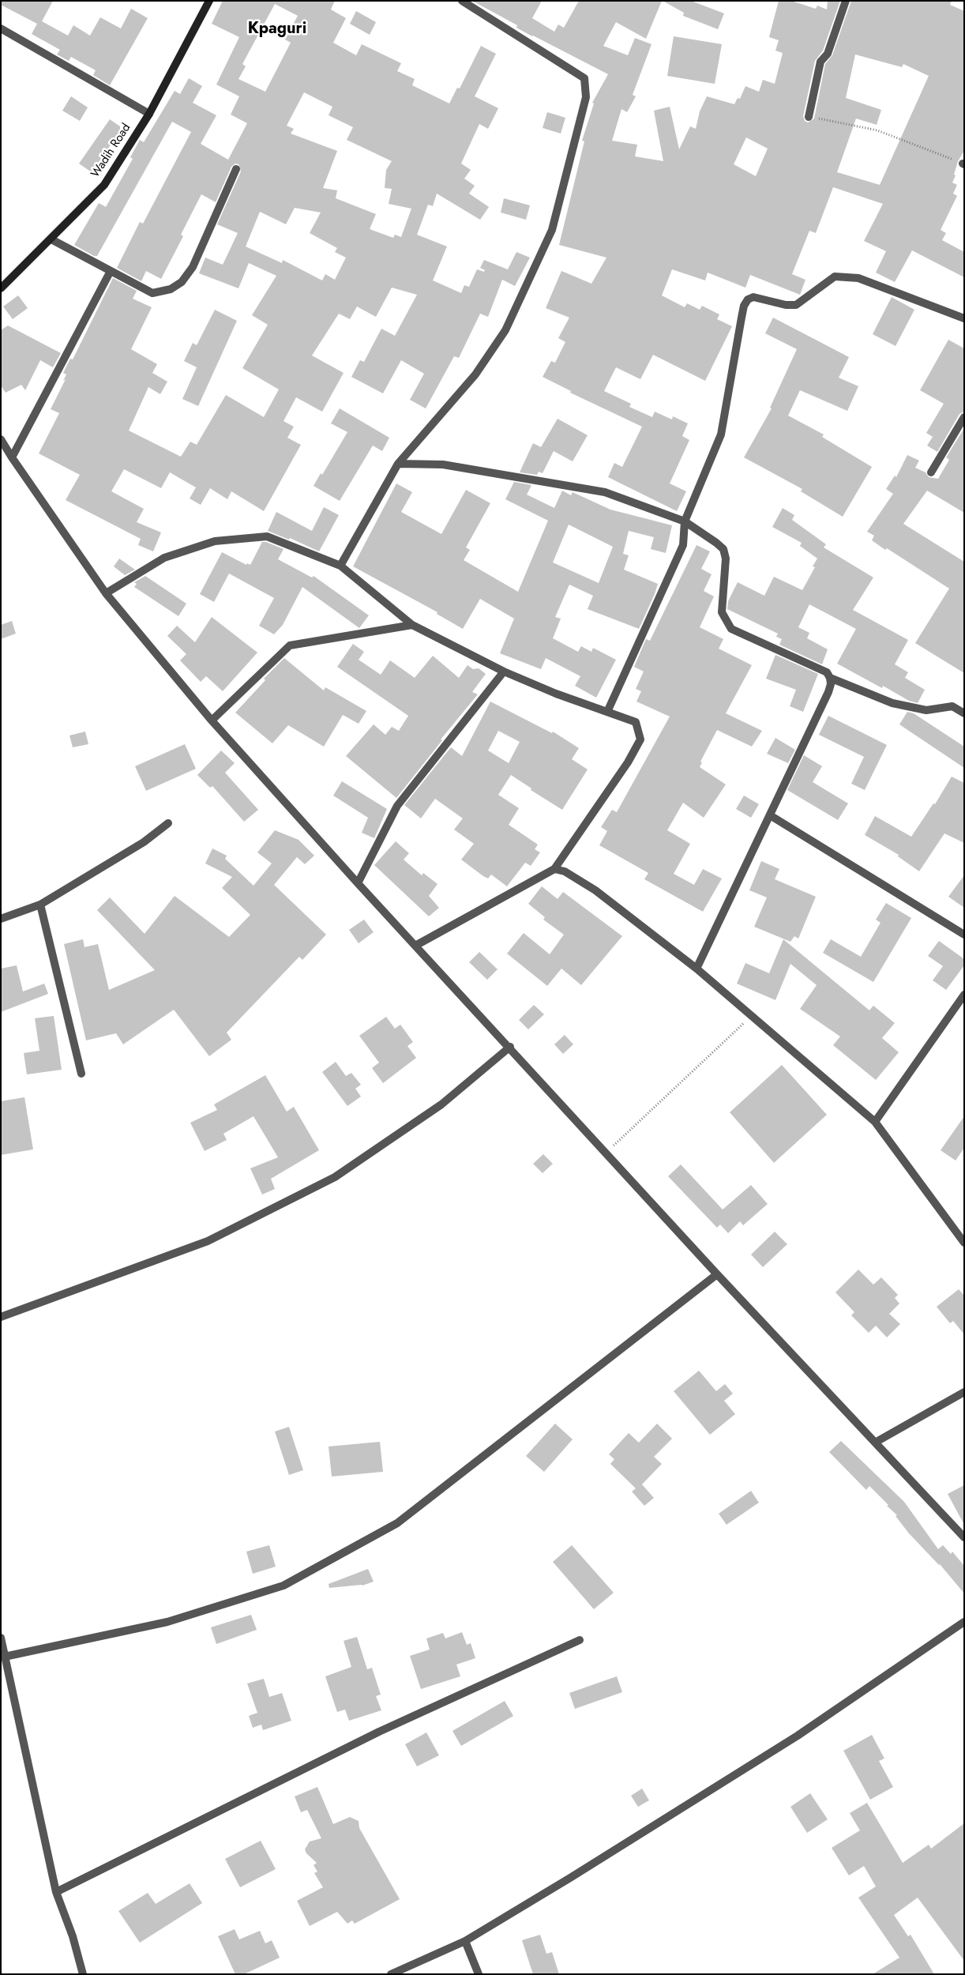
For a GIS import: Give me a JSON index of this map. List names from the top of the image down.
{
  "streets": {
    "street": ["Wadih Road"]
  },
  "districts": ["Kpaguri"]
}
